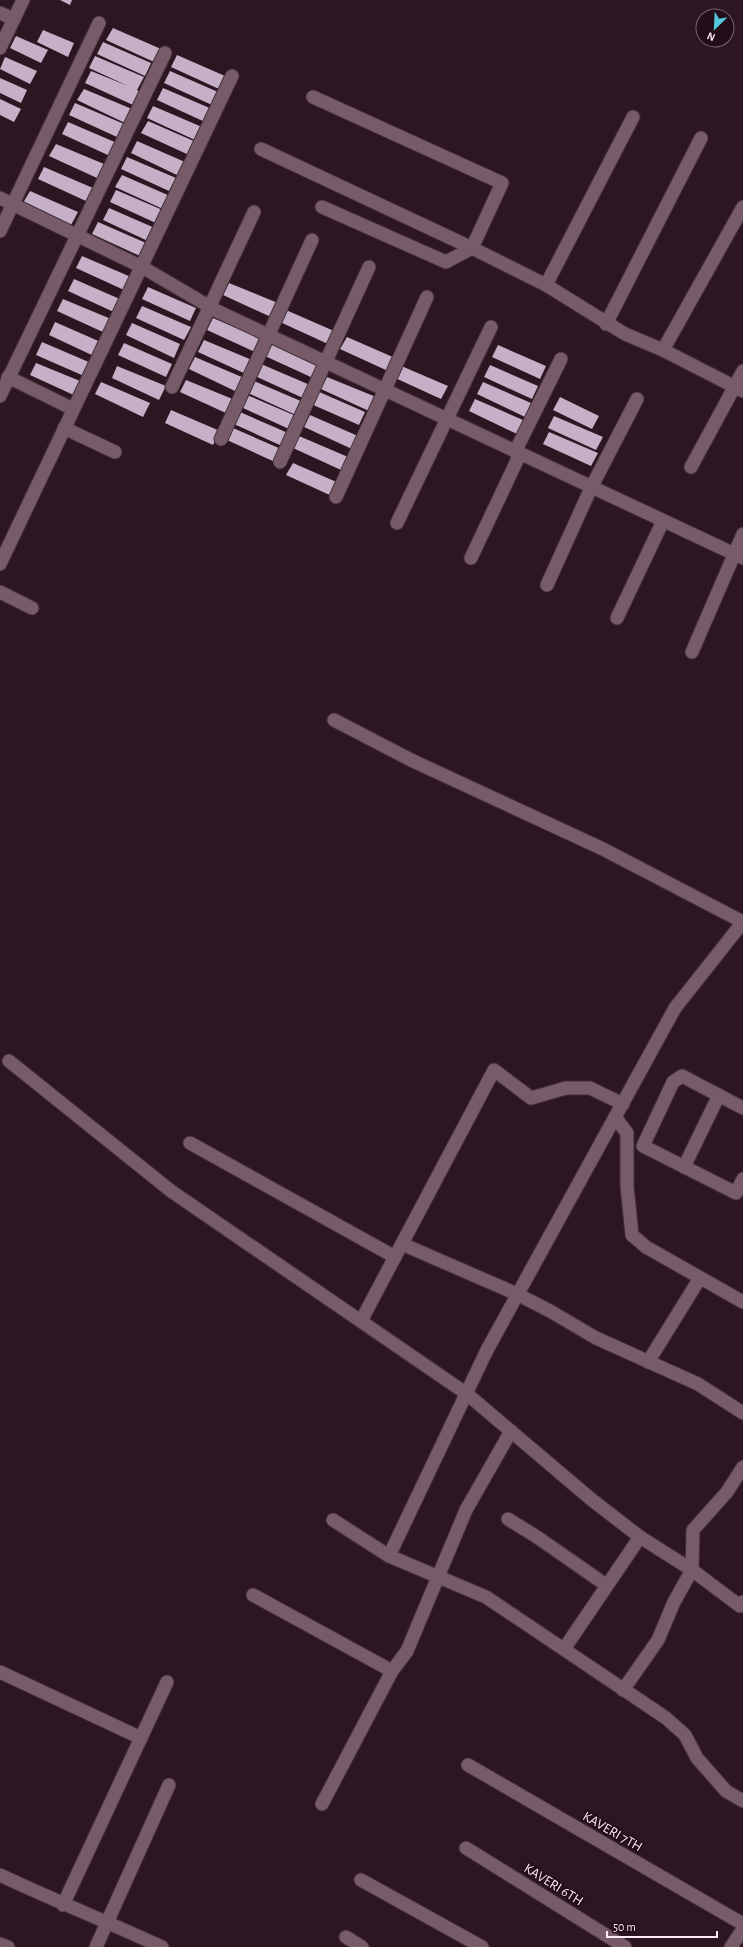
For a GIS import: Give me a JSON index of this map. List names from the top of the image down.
{
  "streets": {
    "street": ["KAVERI 7TH", "KAVERI 6TH"]
  },
  "scale_bar": "50 m",
  "north": "bottom left"
}
